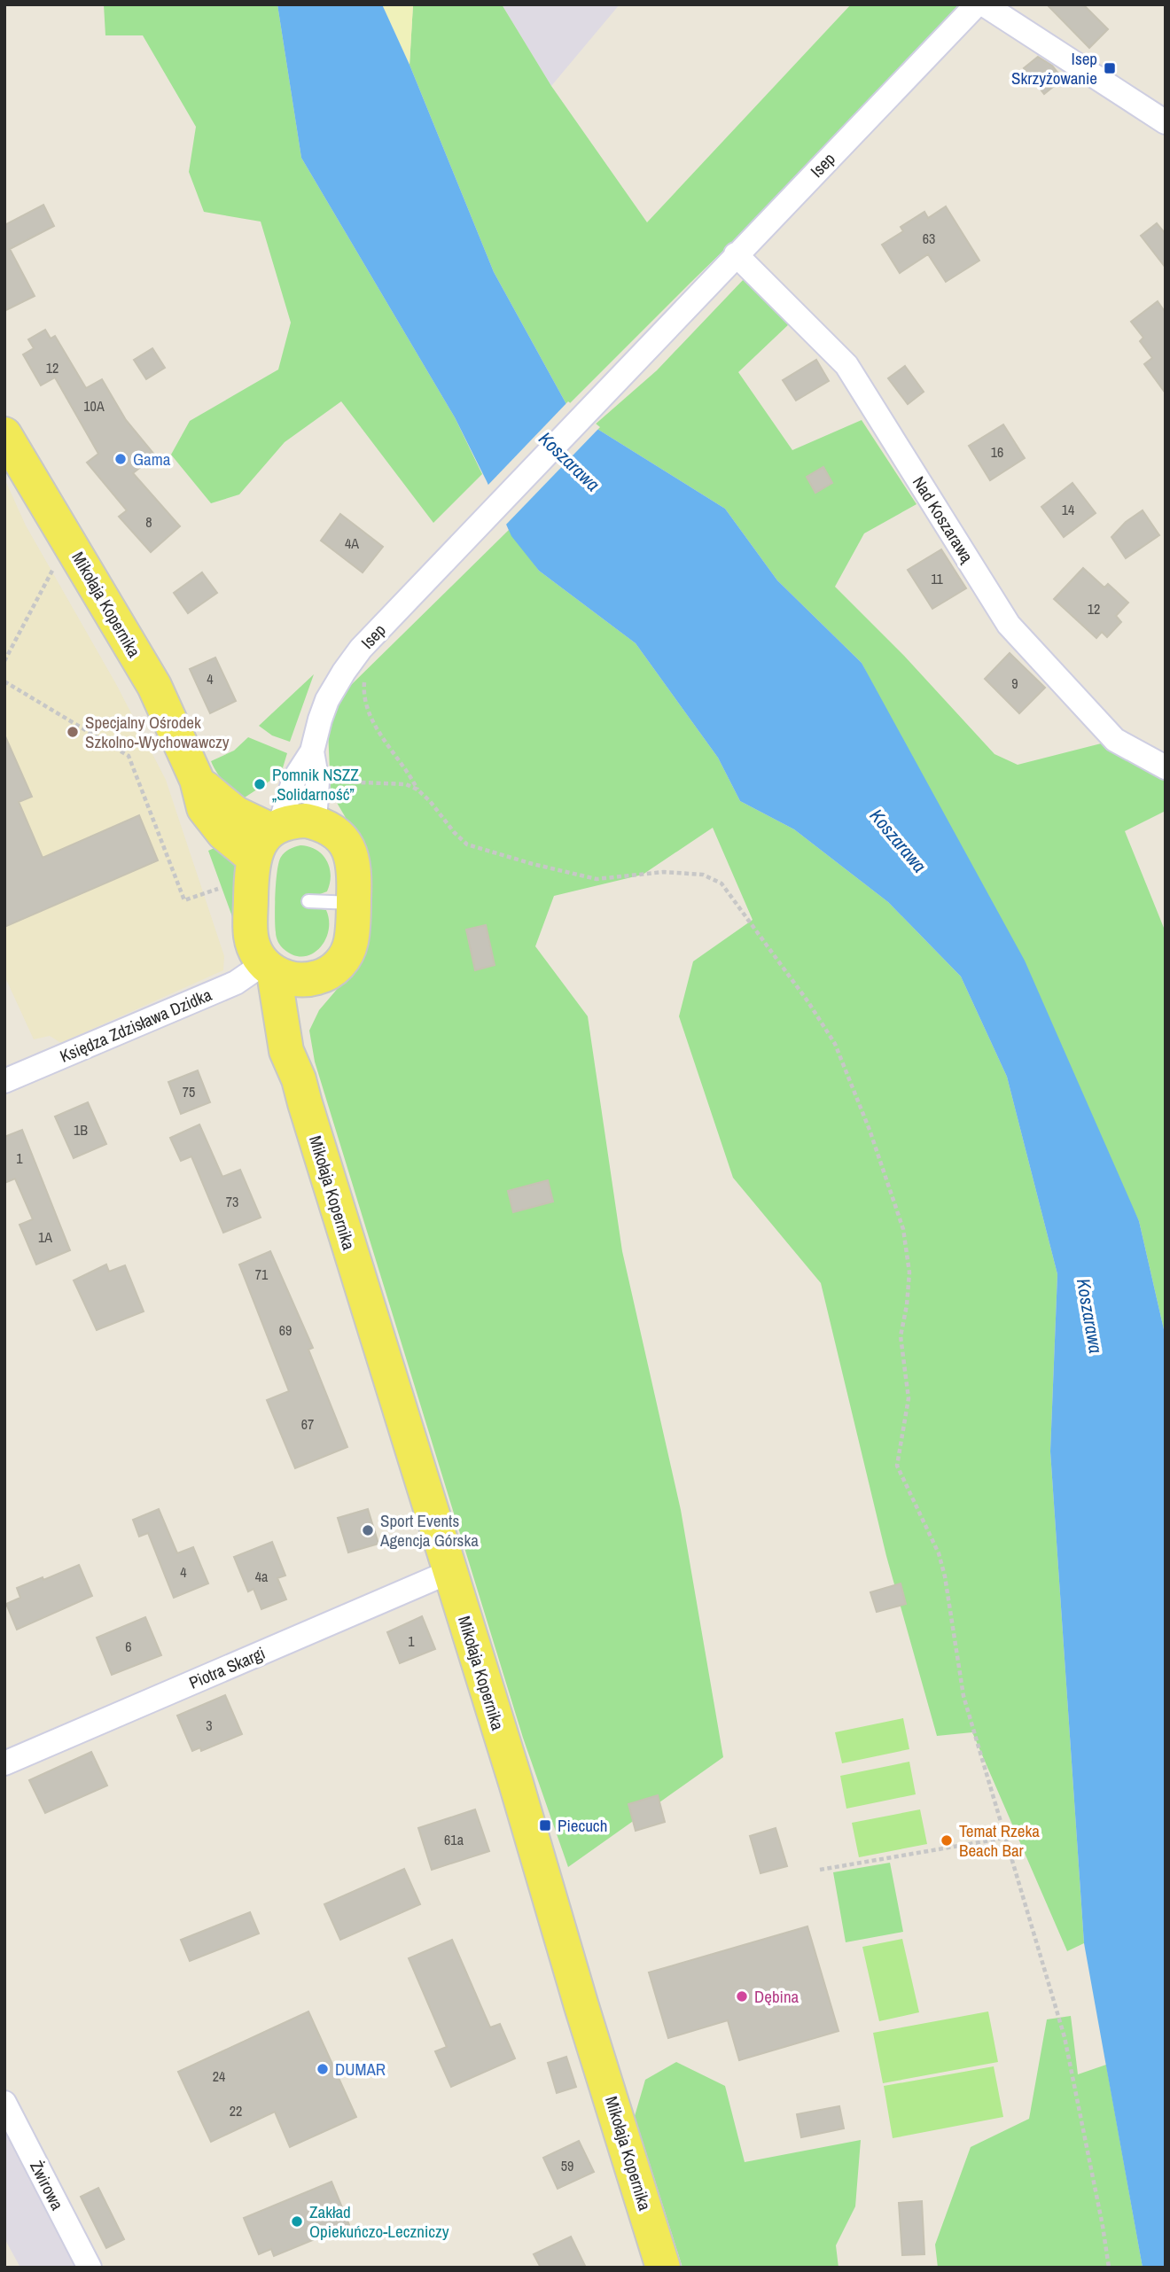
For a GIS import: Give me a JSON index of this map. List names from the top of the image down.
{
  "streets": {
    "main road": ["Mikołaja Kopernika"],
    "street": [
      "Isep",
      "Nad Koszarawą",
      "Księdza Zdzisława Dzidka",
      "Piotra Skargi",
      "Żwirowa"
    ]
  },
  "crossings": [
    ["Isep", "Nad Koszarawą"],
    ["Isep", "Mikołaja Kopernika"],
    ["Isep", "Księdza Zdzisława Dzidka"],
    ["Mikołaja Kopernika", "Księdza Zdzisława Dzidka"],
    ["Mikołaja Kopernika", "Piotra Skargi"]
  ],
  "water": ["Koszarawa"],
  "places": {
    "transit": ["Isep Skrzyżowanie", "Piecuch"],
    "other": [
      "Gama",
      "Specjalny Ośrodek Szkolno-Wychowawczy",
      "Pomnik NSZZ „Solidarność”",
      "Sport Events Agencja Górska",
      "Temat Rzeka Beach Bar",
      "Dębina",
      "DUMAR",
      "Zakład Opiekuńczo-Leczniczy"
    ]
  },
  "house_numbers": [
    "63",
    "12",
    "10A",
    "16",
    "14",
    "8",
    "4A",
    "11",
    "12",
    "4",
    "9",
    "75",
    "1B",
    "1",
    "73",
    "1A",
    "71",
    "69",
    "67",
    "4",
    "4a",
    "1",
    "6",
    "3",
    "61a",
    "24",
    "22",
    "59"
  ]
}
